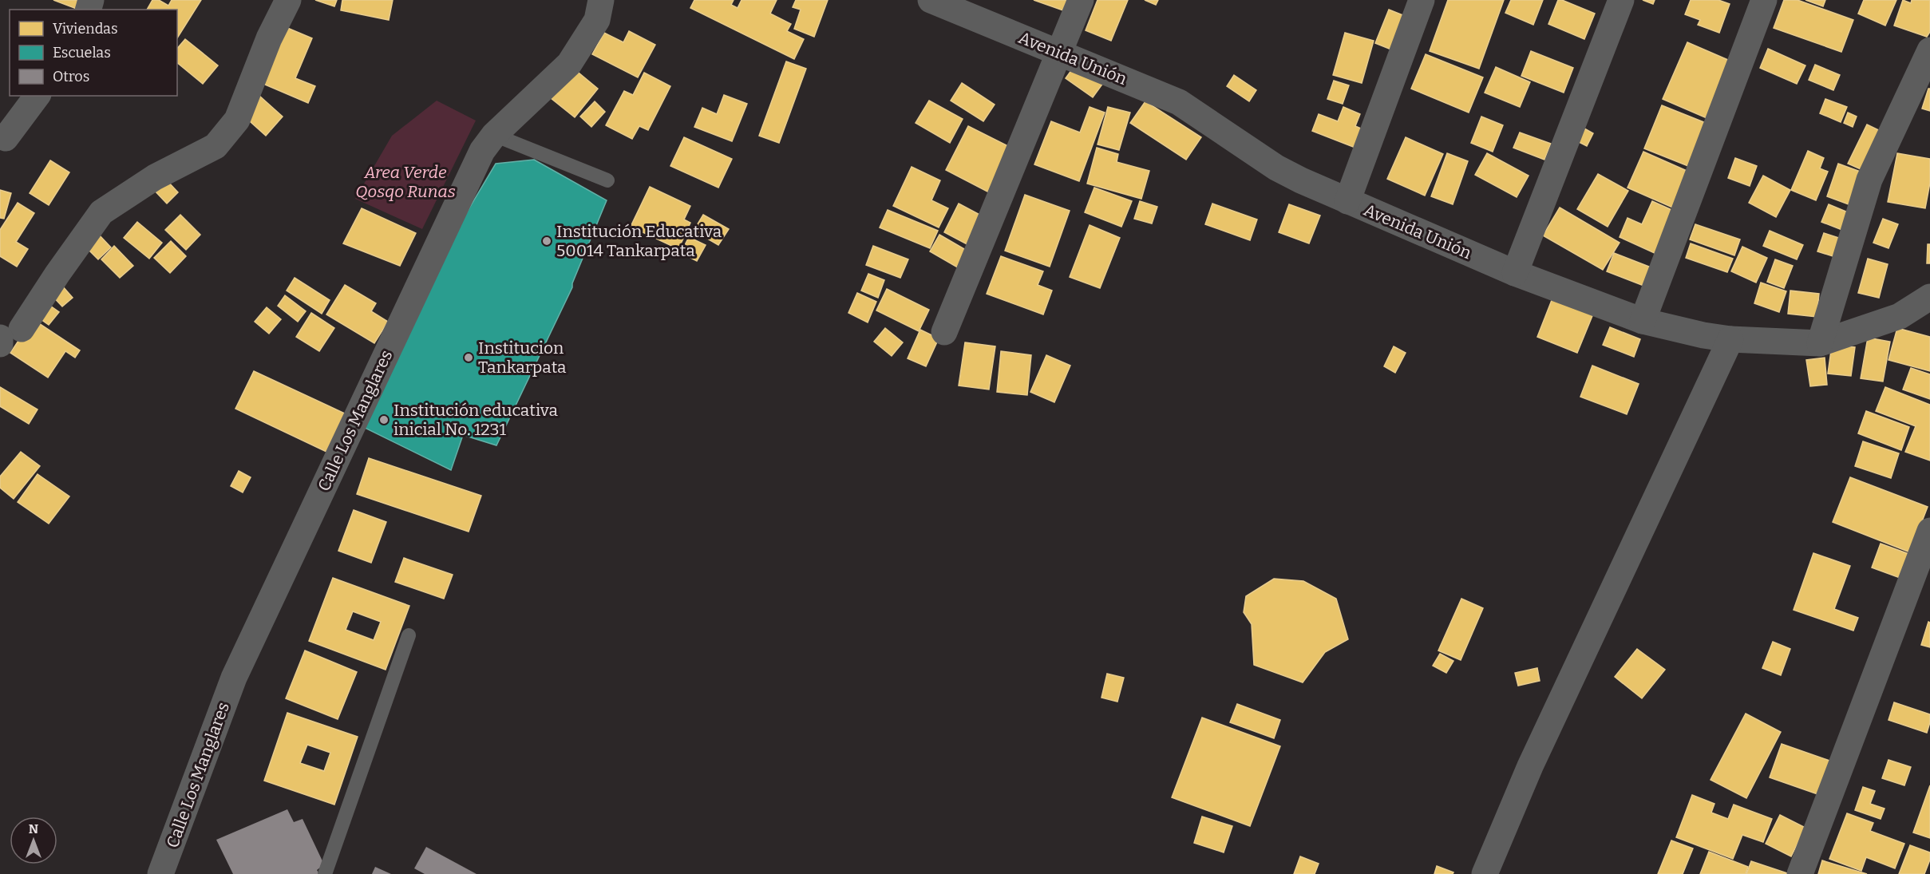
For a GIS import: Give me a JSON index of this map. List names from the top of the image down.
{
  "streets": {
    "street": ["Avenida Unión", "Calle Los Manglares"]
  },
  "parks": ["Area Verde Qosqo Runas"],
  "places": ["Institución Educativa 50014 Tankarpata", "Institucion Tankarpata", "Institución educativa inicial No. 1231"],
  "legend": ["Viviendas", "Escuelas", "Otros"],
  "north": "top"
}
